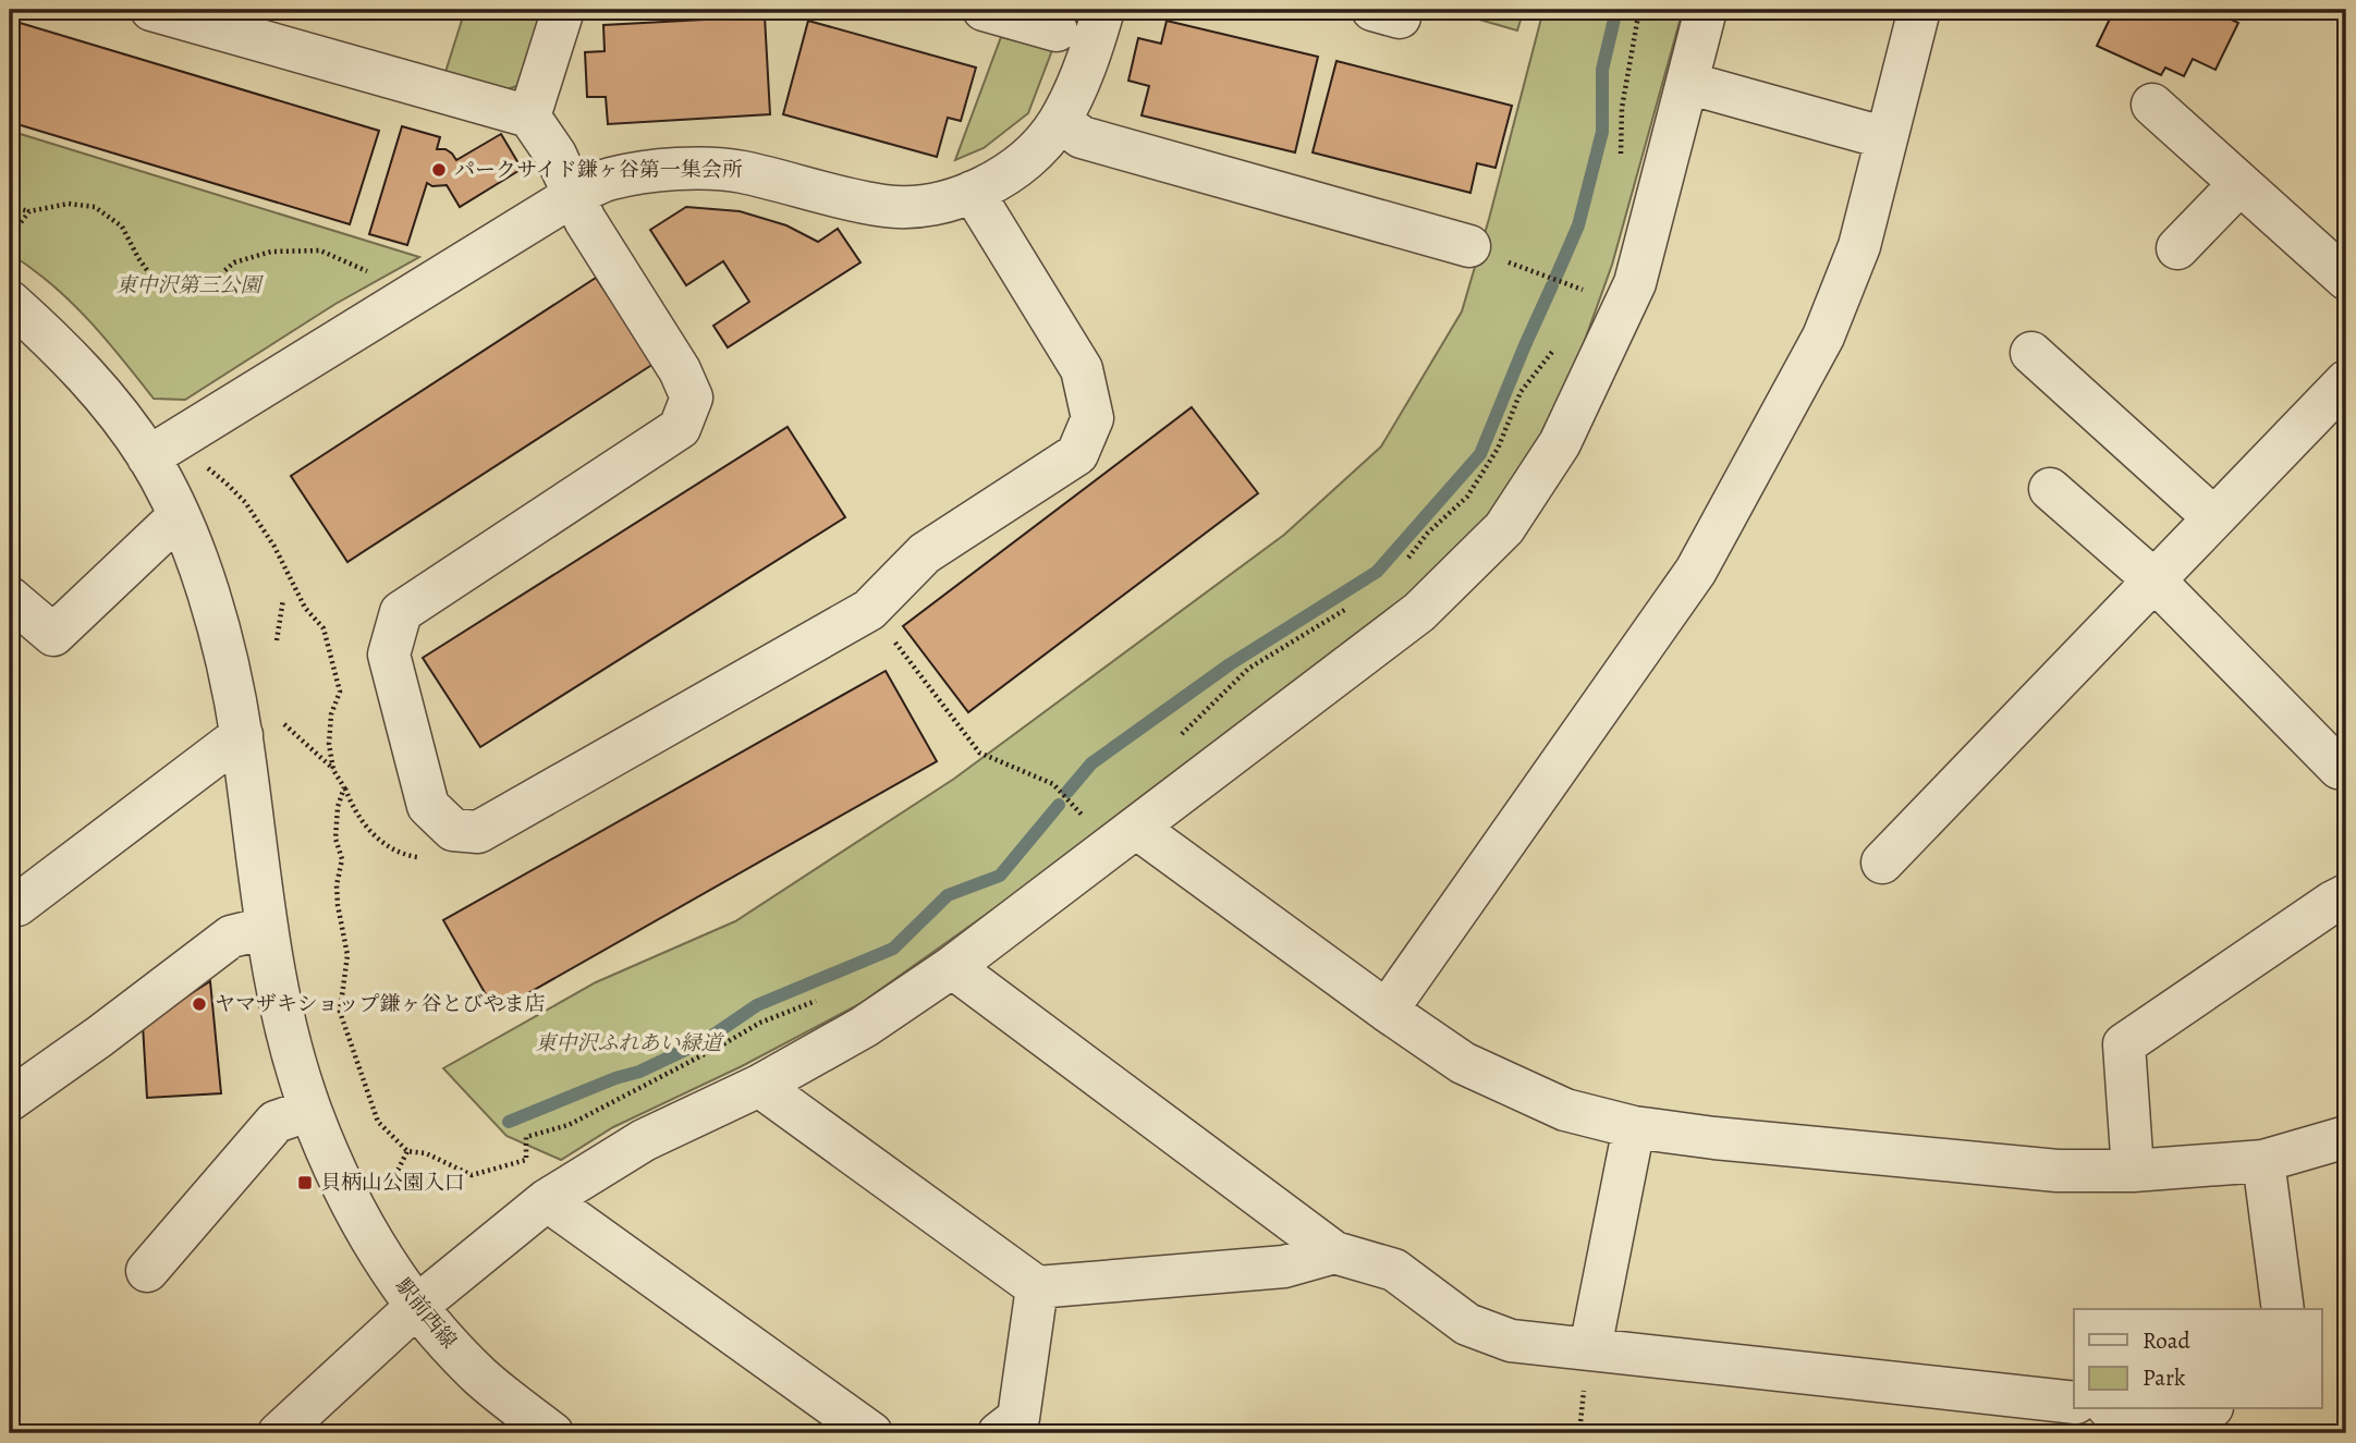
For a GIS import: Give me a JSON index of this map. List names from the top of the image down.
{
  "streets": {
    "street": ["駅前西線"]
  },
  "parks": ["東中沢第三公園", "東中沢ふれあい緑道"],
  "places": {
    "other": ["パークサイド鎌ヶ谷第一集会所", "ヤマザキショップ鎌ヶ谷とびやま店"],
    "transit": ["貝柄山公園入口"]
  },
  "legend": ["Road", "Park"]
}
